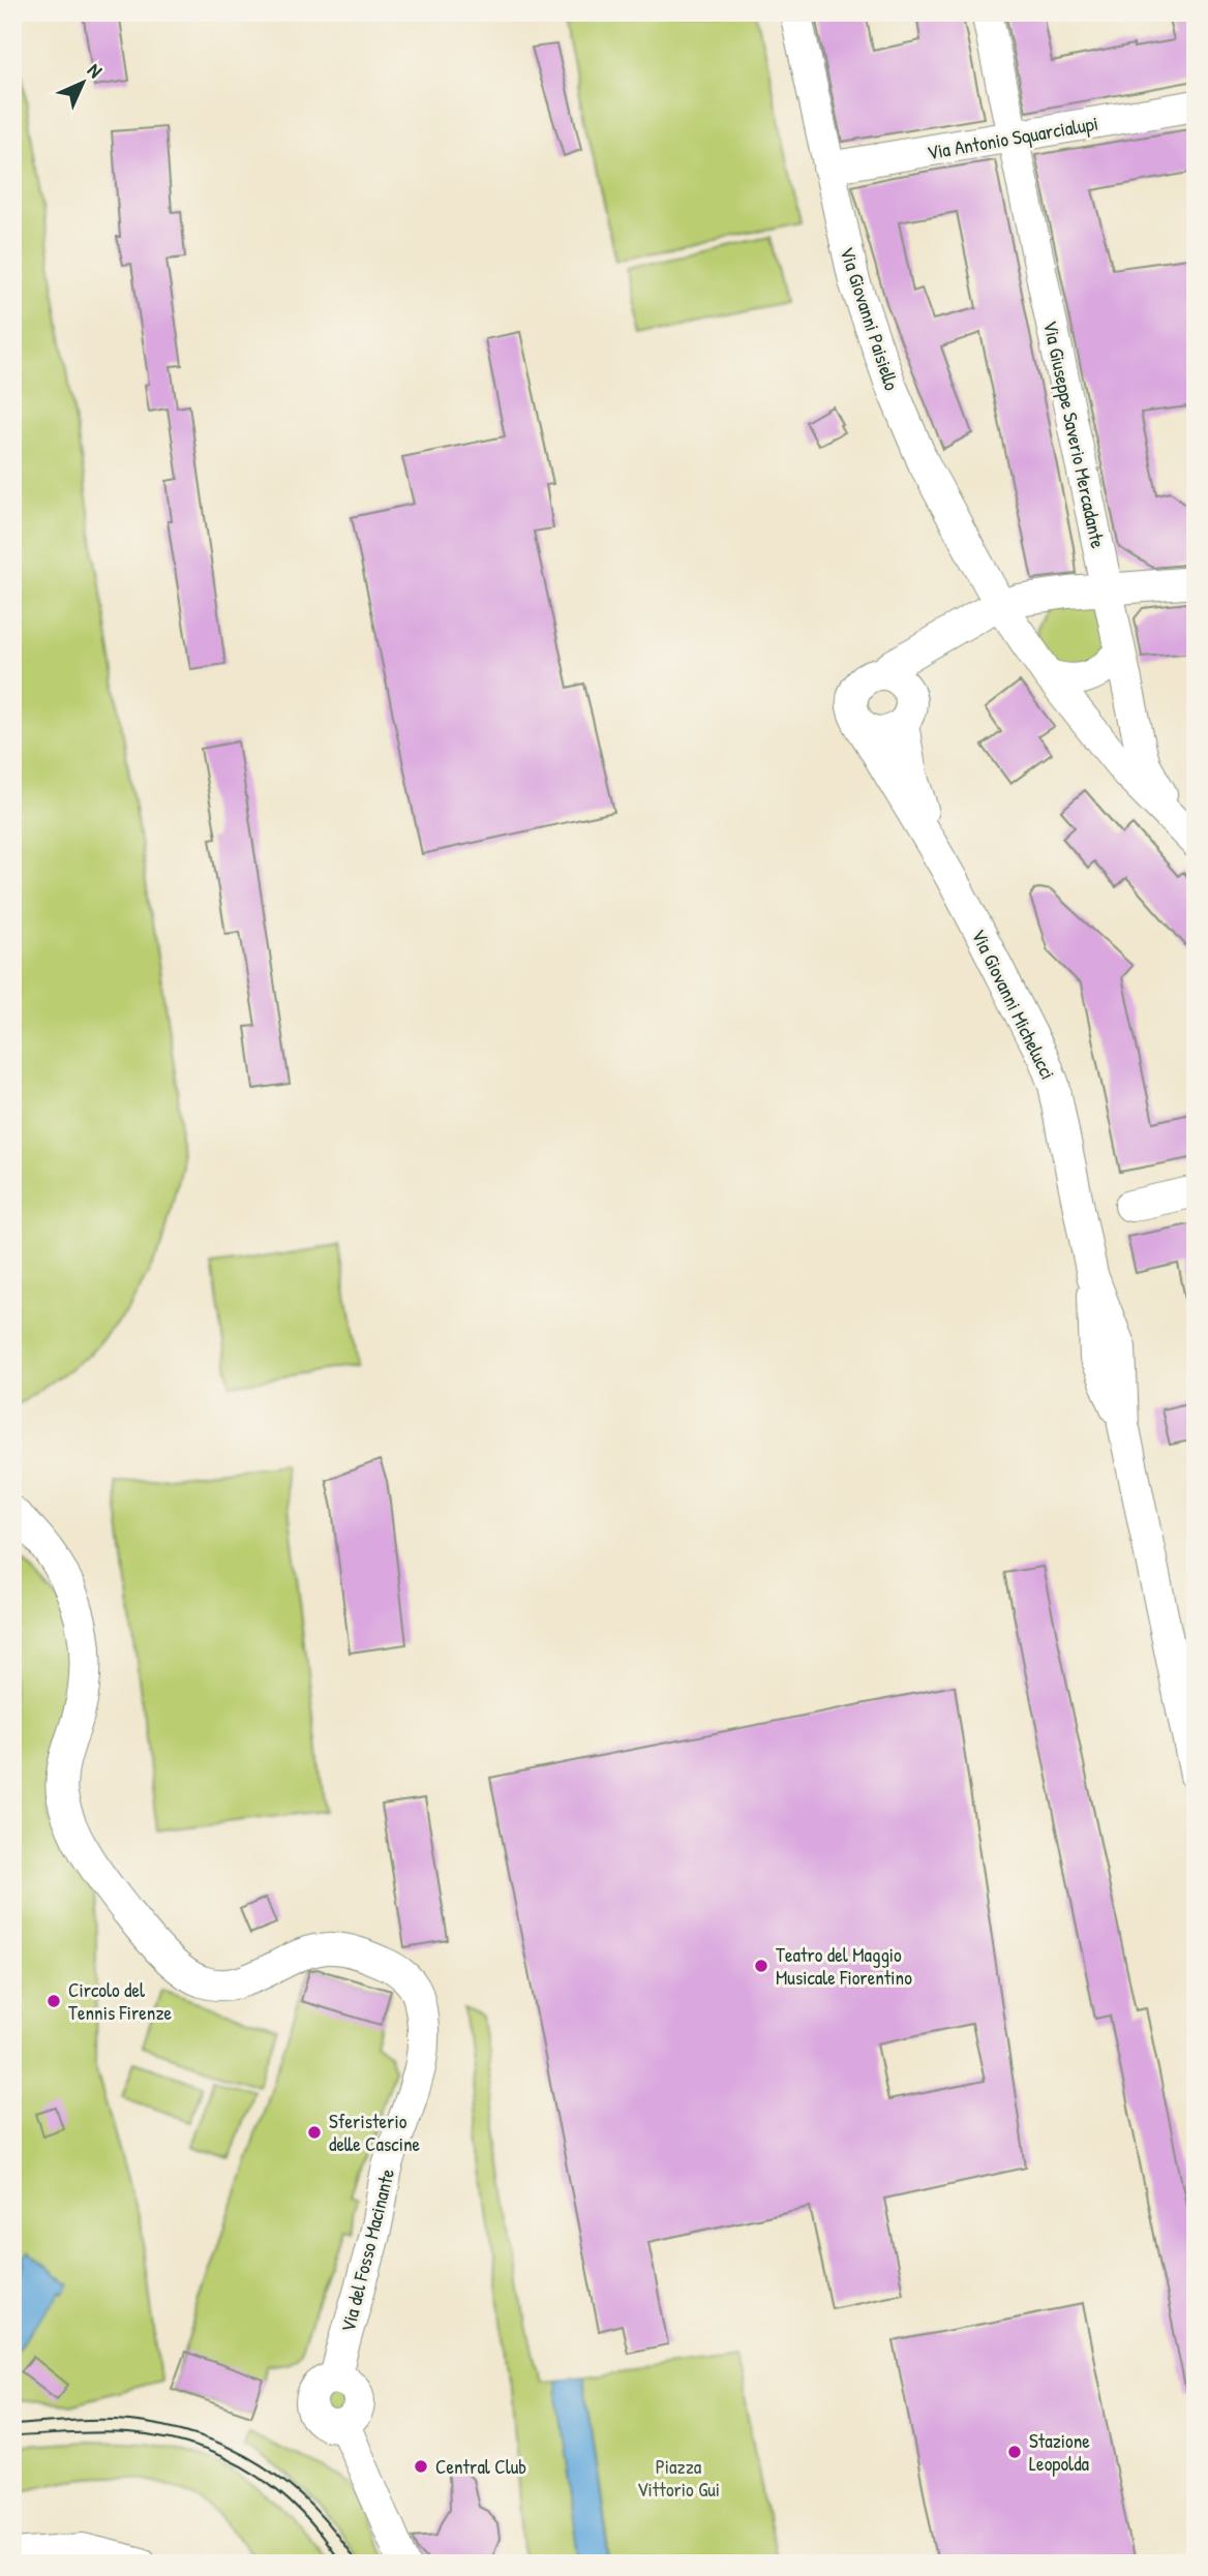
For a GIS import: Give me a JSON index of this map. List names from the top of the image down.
{
  "streets": {
    "street": [
      "Via Antonio Squarcialupi",
      "Via Giovanni Paisiello",
      "Via Giuseppe Saverio Mercadante",
      "Via Giovanni Michelucci",
      "Via del Fosso Macinante"
    ]
  },
  "crossings": [
    ["Via Antonio Squarcialupi", "Via Giovanni Paisiello"],
    ["Via Antonio Squarcialupi", "Via Giuseppe Saverio Mercadante"],
    ["Via Giovanni Paisiello", "Via Giuseppe Saverio Mercadante"]
  ],
  "parks": ["Piazza Vittorio Gui"],
  "places": [
    "Teatro del Maggio Musicale Fiorentino",
    "Circolo del Tennis Firenze",
    "Sferisterio delle Cascine",
    "Stazione Leopolda",
    "Central Club"
  ],
  "north": "top right"
}
